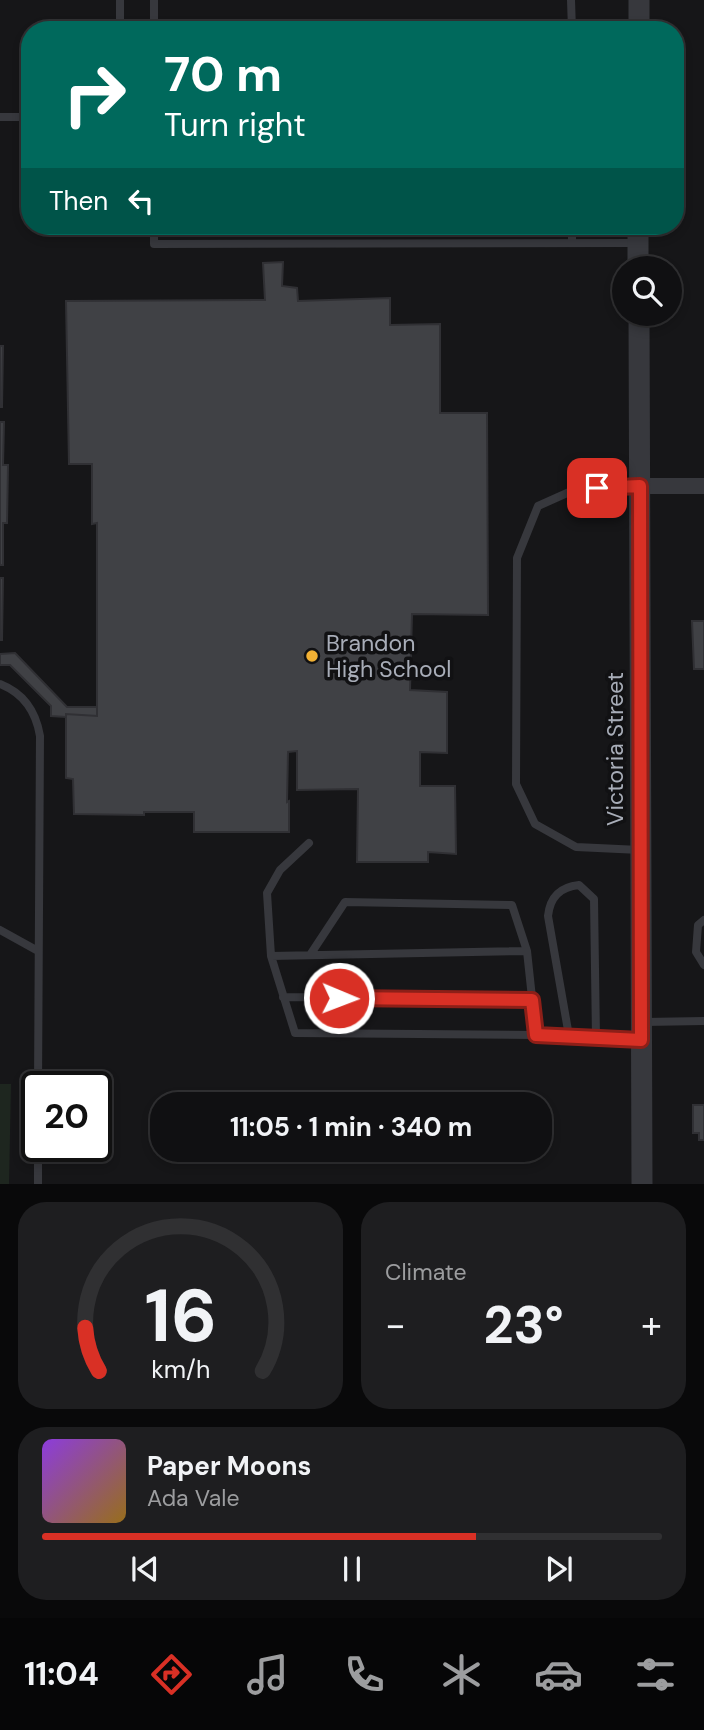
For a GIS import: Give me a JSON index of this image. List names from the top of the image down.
{
  "streets": {
    "street": ["Victoria Street"]
  },
  "places": ["Brandon High School"],
  "page": {
    "turn": ["70 m", "Turn right"],
    "then": "Then",
    "limit": "20",
    "trip": "11:05 · 1 min · 340 m",
    "tile": "Climate",
    "heat": ["−", "23°", "+"],
    "song": ["Paper Moons", "Ada Vale"],
    "tabs": "11:04",
    "gauge": ["16", "km/h"]
  }
}
